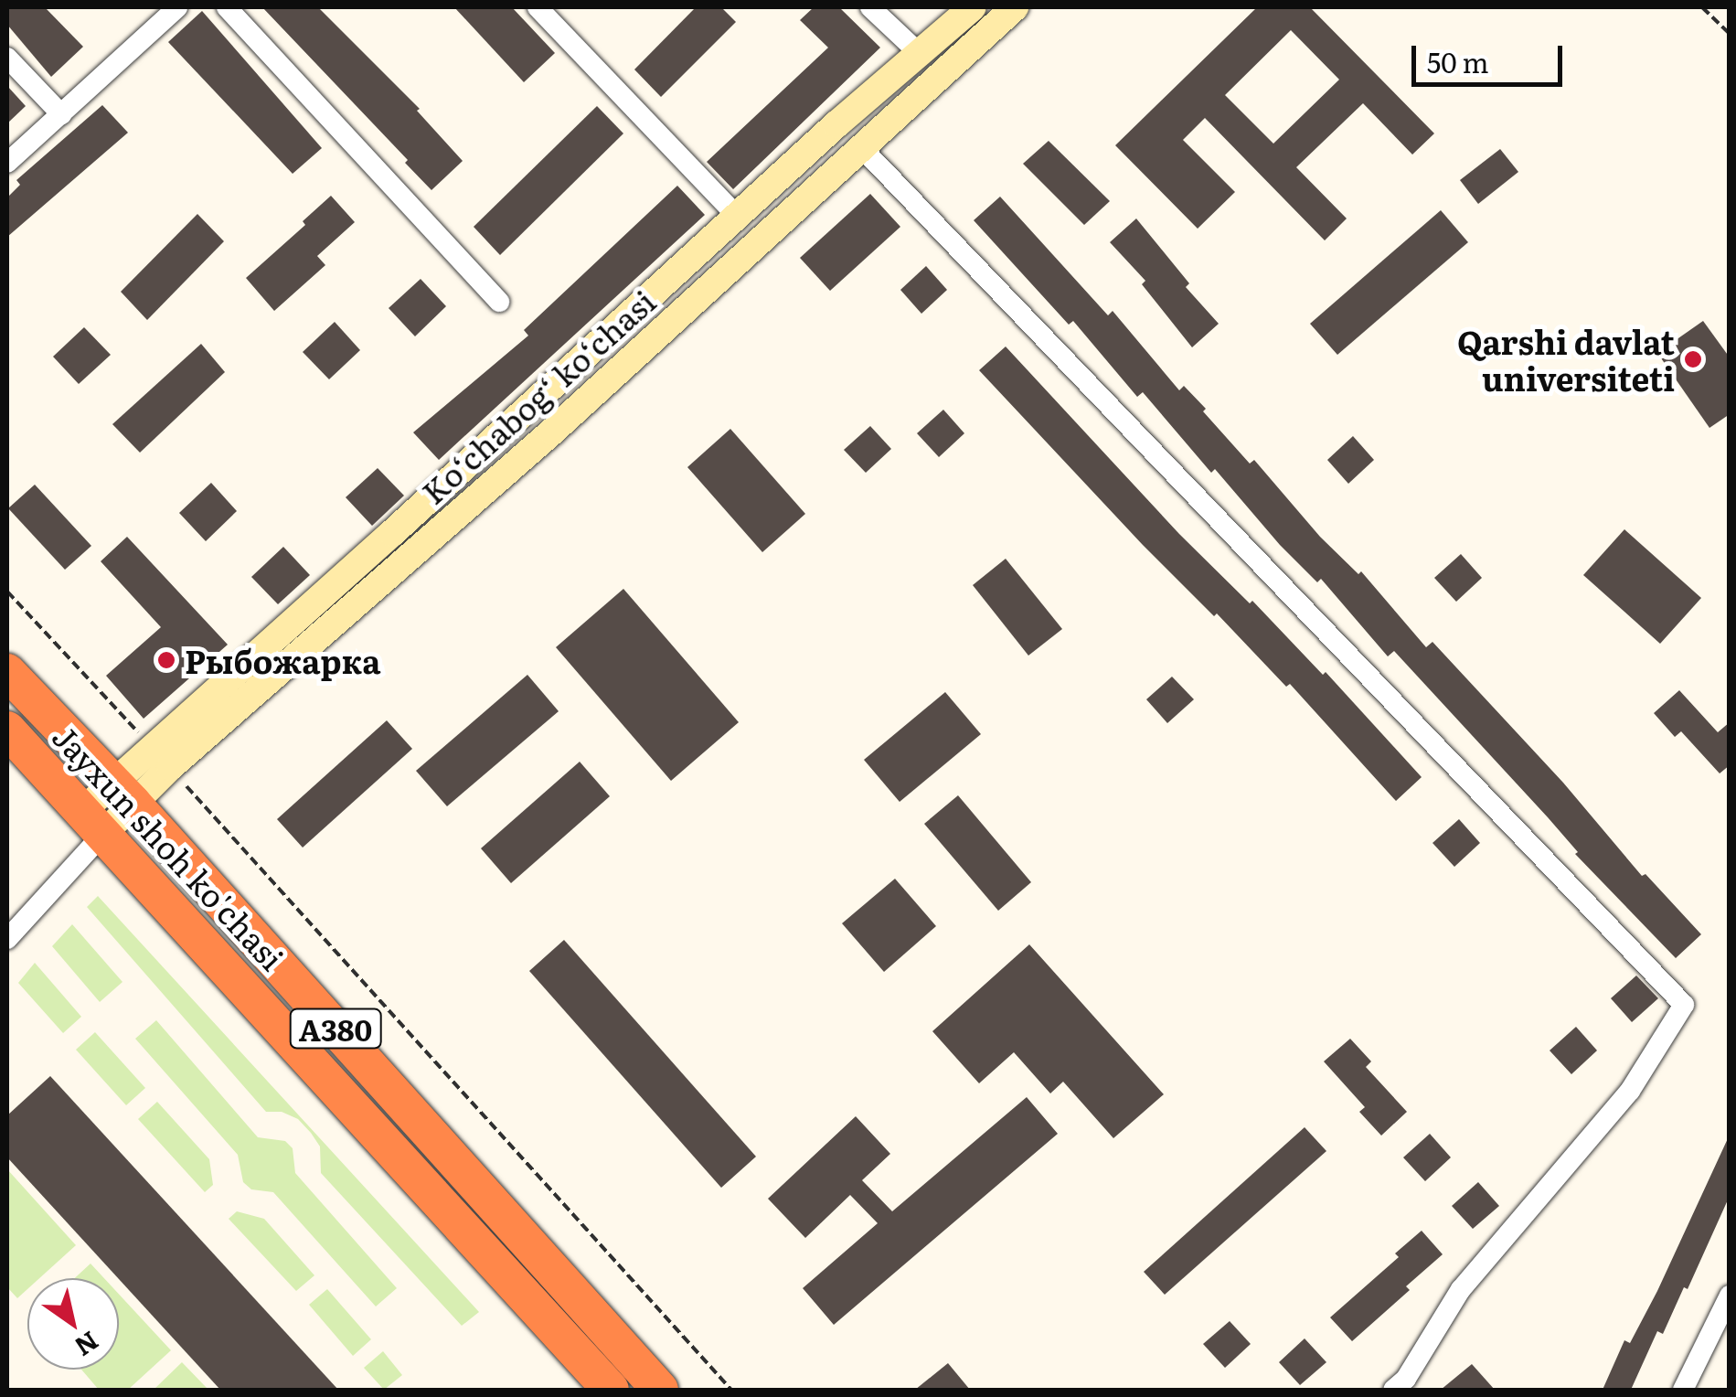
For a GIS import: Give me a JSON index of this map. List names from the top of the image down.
{
  "streets": {
    "highway": ["Jayxun shoh ko'chasi", "A380"],
    "main road": ["Ko‘chabog‘ ko‘chasi"]
  },
  "crossings": [
    ["Ko‘chabog‘ ko‘chasi", "Jayxun shoh ko'chasi"]
  ],
  "places": ["Qarshi davlat universiteti", "Рыбожарка"],
  "scale_bar": "50 m",
  "north": "bottom right"
}
